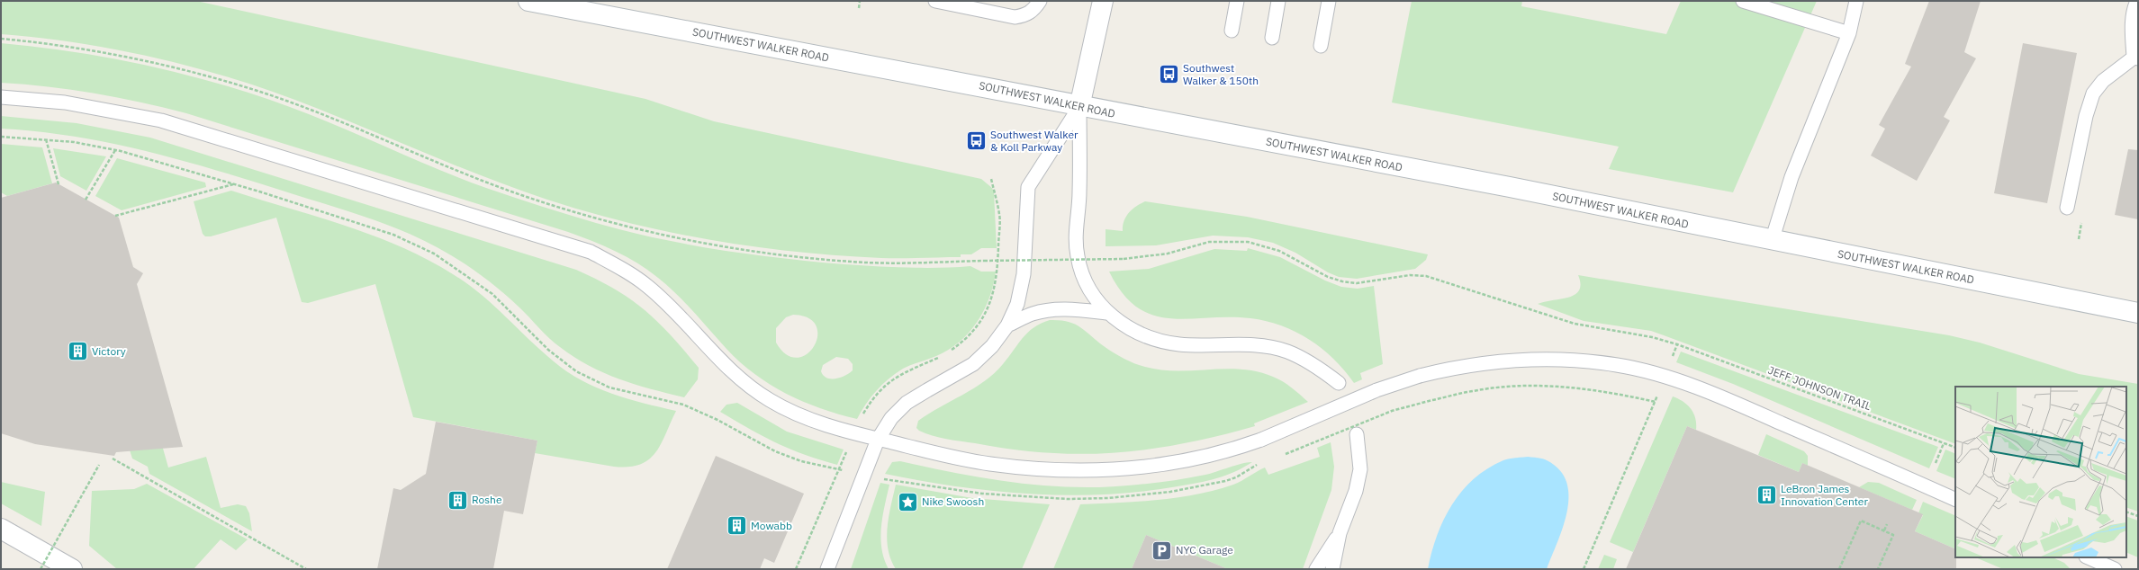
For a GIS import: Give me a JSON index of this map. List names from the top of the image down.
{
  "streets": {
    "main road": ["SOUTHWEST WALKER ROAD"],
    "path": ["JEFF JOHNSON TRAIL"]
  },
  "places": {
    "bus stop": ["Southwest Walker & 150th", "Southwest Walker & Koll Parkway"],
    "building": [
      "Victory",
      "LeBron James Innovation Center",
      "Roshe",
      "Mowabb"
    ],
    "place": ["Nike Swoosh"],
    "parking": ["NYC Garage"]
  }
}
